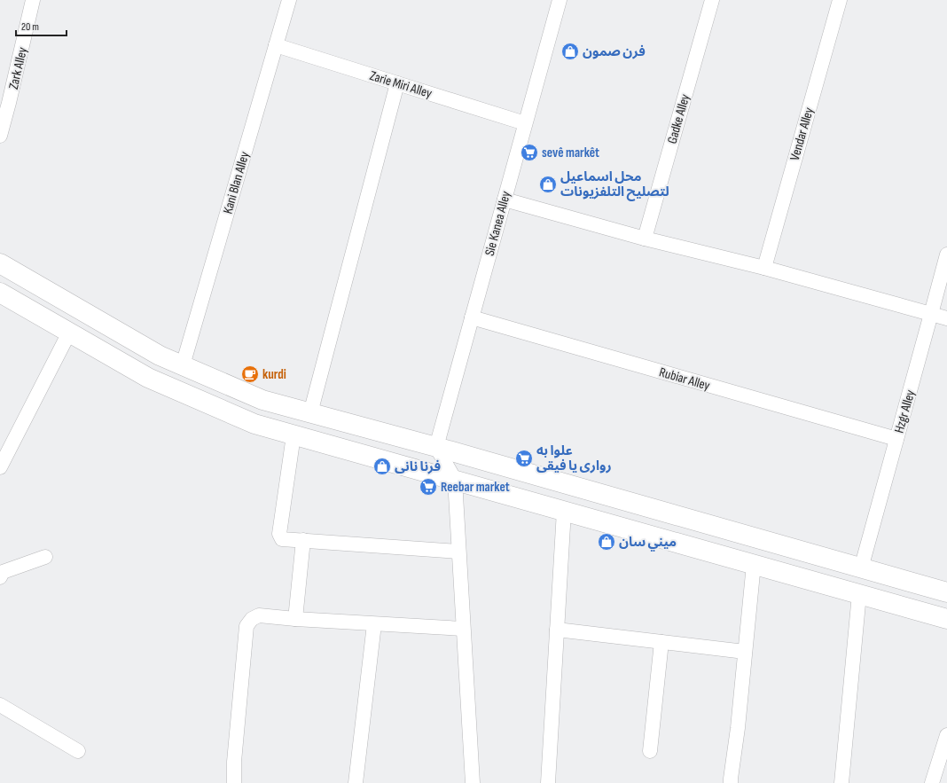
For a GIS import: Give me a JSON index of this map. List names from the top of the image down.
{
  "streets": {
    "street": [
      "Zark Alley",
      "Zarie Miri Alley",
      "Gadke Alley",
      "Vendar Alley",
      "Kani Blan Alley",
      "Sie Kanea Alley",
      "Rubiar Alley",
      "Hzgr Alley"
    ]
  },
  "crossings": [
    ["Zarie Miri Alley", "Kani Blan Alley"],
    ["Zarie Miri Alley", "Sie Kanea Alley"],
    ["Sie Kanea Alley", "Rubiar Alley"],
    ["Rubiar Alley", "Hzgr Alley"]
  ],
  "places": {
    "shop": [
      "فرن صمون",
      "محل اسماعيل لتصليح التلفزيونات",
      "فرنا نانى",
      "ميني سان"
    ],
    "supermarket": ["sevê markêt", "علوا به رواری یا فیقی", "Reebar market"],
    "cafe": ["kurdi"]
  },
  "scale_bar": "20 m"
}
